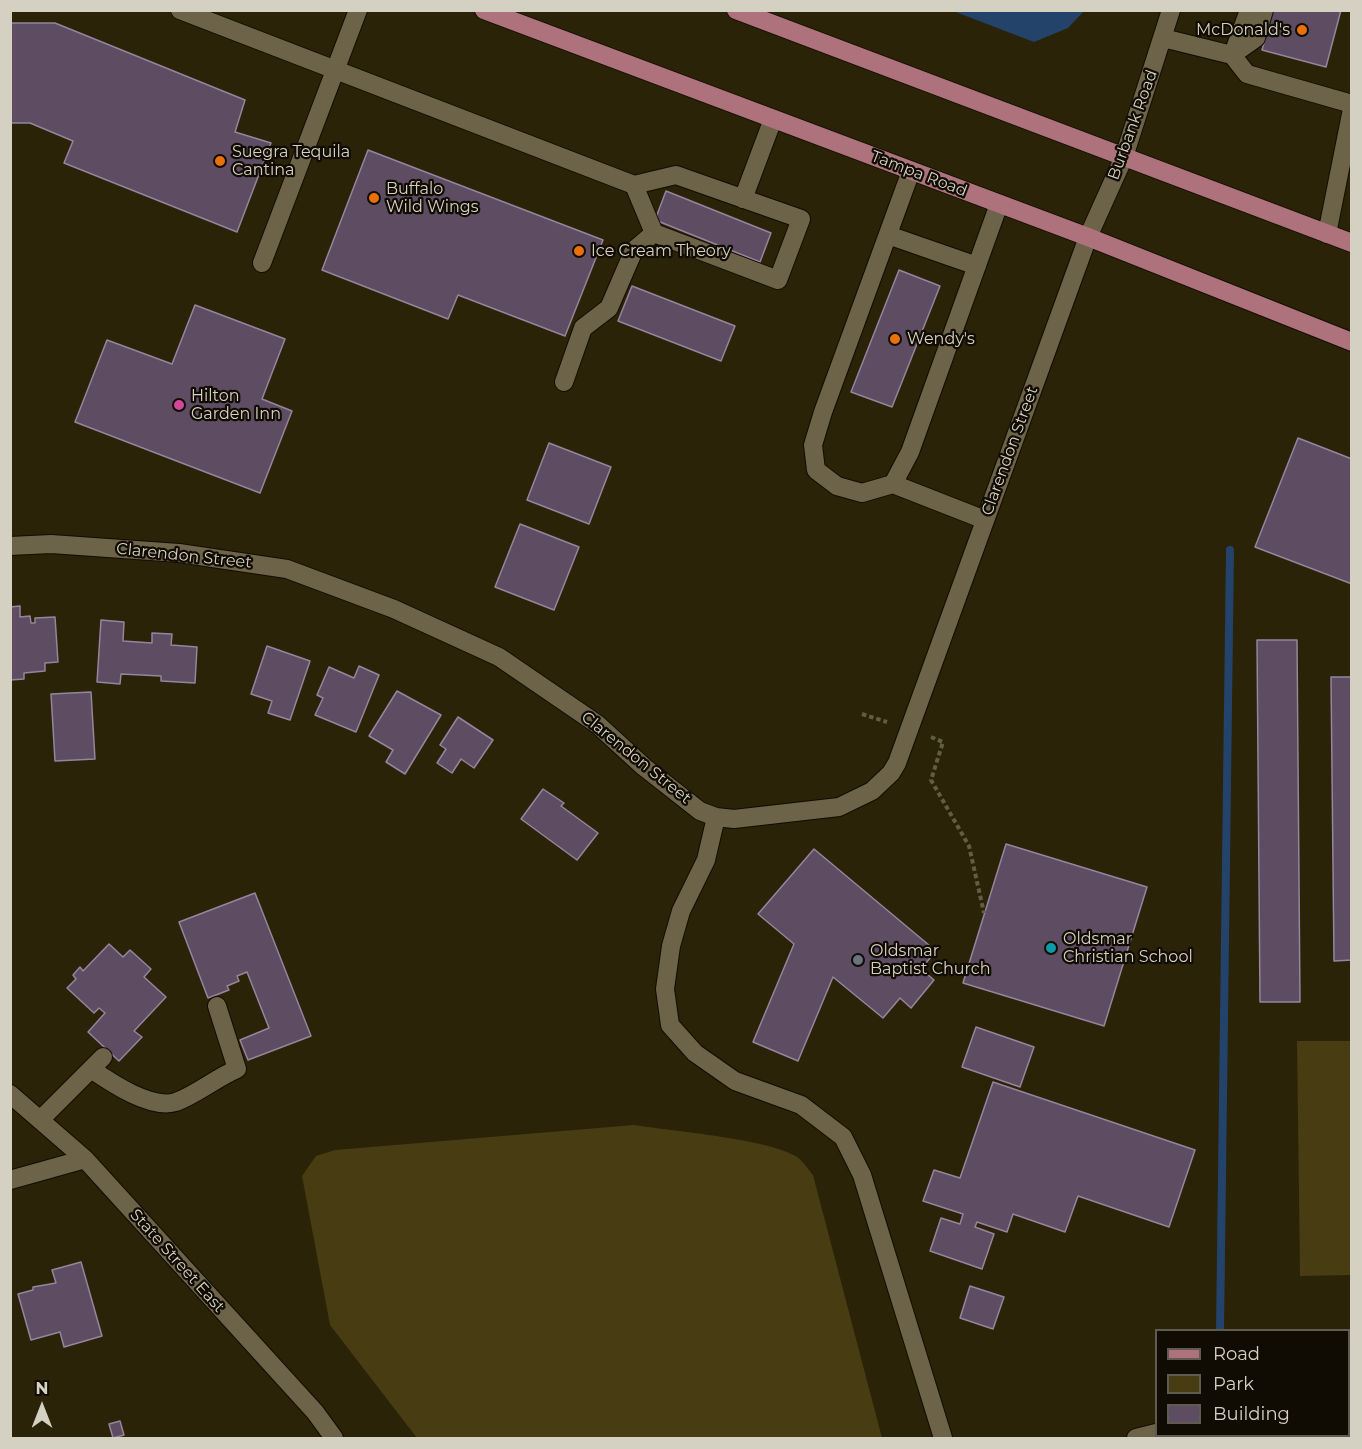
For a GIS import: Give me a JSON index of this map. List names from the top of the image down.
{
  "streets": {
    "main road": ["Tampa Road"],
    "street": ["Burbank Road", "Clarendon Street", "State Street East"]
  },
  "crossings": [
    ["Burbank Road", "Tampa Road"],
    ["Burbank Road", "Clarendon Street"],
    ["Tampa Road", "Clarendon Street"]
  ],
  "places": [
    "McDonald's",
    "Suegra Tequila Cantina",
    "Buffalo Wild Wings",
    "Ice Cream Theory",
    "Wendy's",
    "Hilton Garden Inn",
    "Oldsmar Christian School",
    "Oldsmar Baptist Church"
  ],
  "legend": ["Road", "Park", "Building"],
  "north": "top"
}
